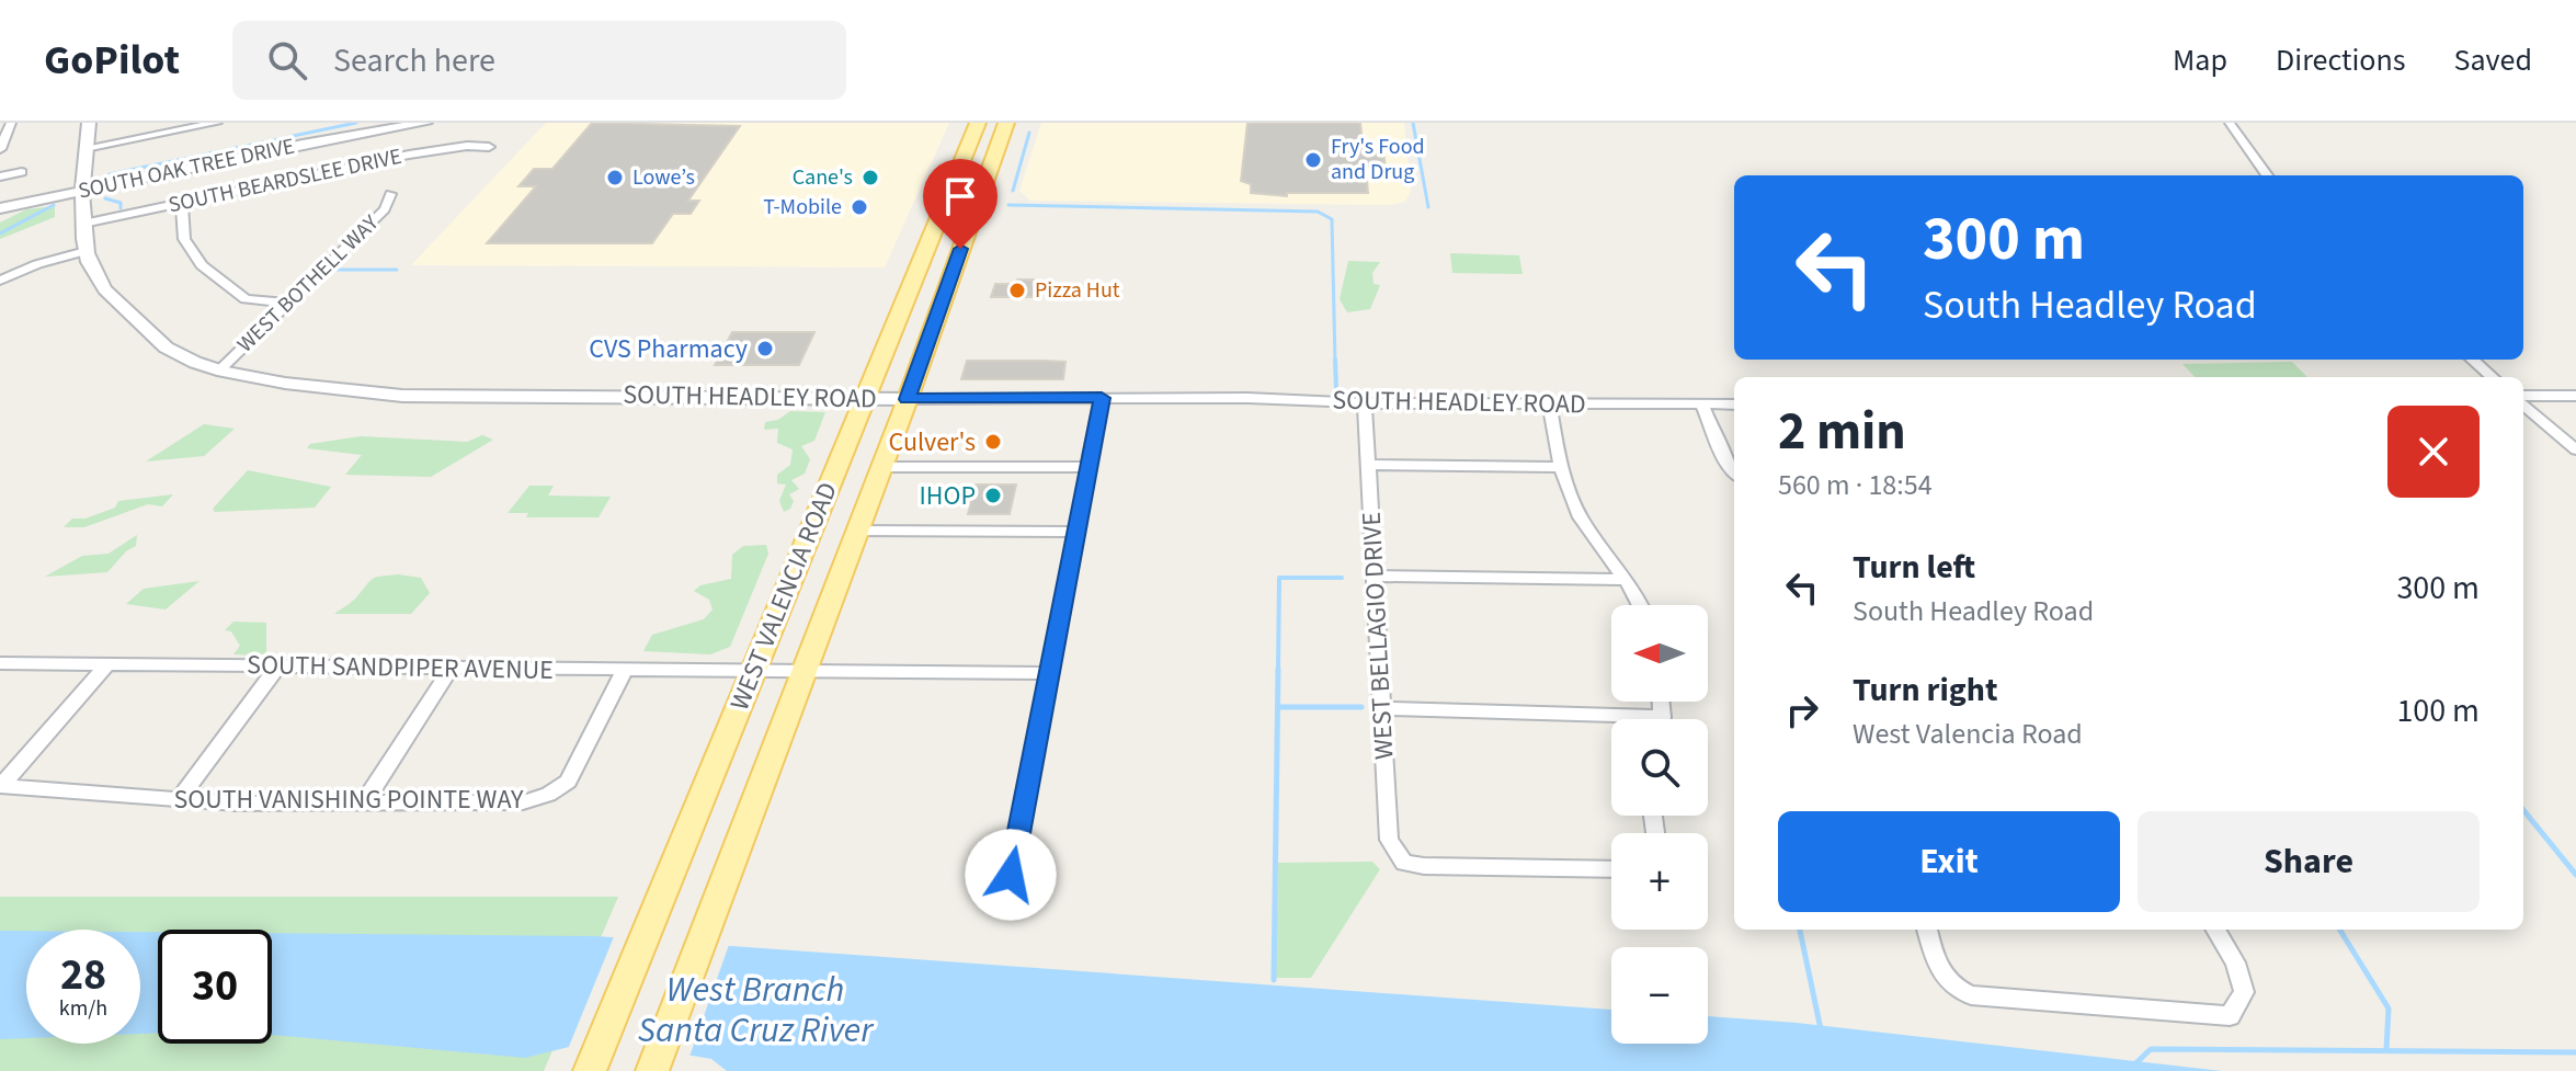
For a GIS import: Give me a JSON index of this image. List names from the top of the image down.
{
  "streets": {
    "main road": ["WEST VALENCIA ROAD"],
    "street": [
      "SOUTH OAK TREE DRIVE",
      "SOUTH BEARDSLEE DRIVE",
      "WEST BOTHELL WAY",
      "SOUTH HEADLEY ROAD",
      "WEST BELLAGIO DRIVE",
      "SOUTH SANDPIPER AVENUE",
      "SOUTH VANISHING POINTE WAY"
    ]
  },
  "crossings": [
    ["SOUTH OAK TREE DRIVE", "SOUTH HEADLEY ROAD"],
    ["SOUTH BEARDSLEE DRIVE", "SOUTH HEADLEY ROAD"],
    ["WEST BOTHELL WAY", "SOUTH HEADLEY ROAD"],
    ["SOUTH HEADLEY ROAD", "WEST VALENCIA ROAD"],
    ["SOUTH HEADLEY ROAD", "WEST BELLAGIO DRIVE"],
    ["WEST VALENCIA ROAD", "SOUTH SANDPIPER AVENUE"],
    ["SOUTH SANDPIPER AVENUE", "SOUTH VANISHING POINTE WAY"]
  ],
  "water": ["West Branch Santa Cruz River"],
  "places": [
    "Fry's Food and Drug",
    "Lowe’s",
    "Cane's",
    "T-Mobile",
    "Pizza Hut",
    "CVS Pharmacy",
    "Culver's",
    "IHOP"
  ],
  "north": "left",
  "page": {
    "header": "GoPilot",
    "search": "Search here",
    "nav": ["Map", "Directions", "Saved"],
    "turn": ["300 m", "South Headley Road"],
    "heading": ["2 min", "560 m · 18:54"],
    "list": [
      {
        "name": "Turn left",
        "note": "South Headley Road",
        "value": "300 m"
      },
      {
        "name": "Turn right",
        "note": "West Valencia Road",
        "value": "100 m"
      }
    ],
    "map_buttons": ["+", "−"],
    "buttons": ["Exit", "Share"],
    "speed": "28 km/h",
    "limit": "30"
  }
}
